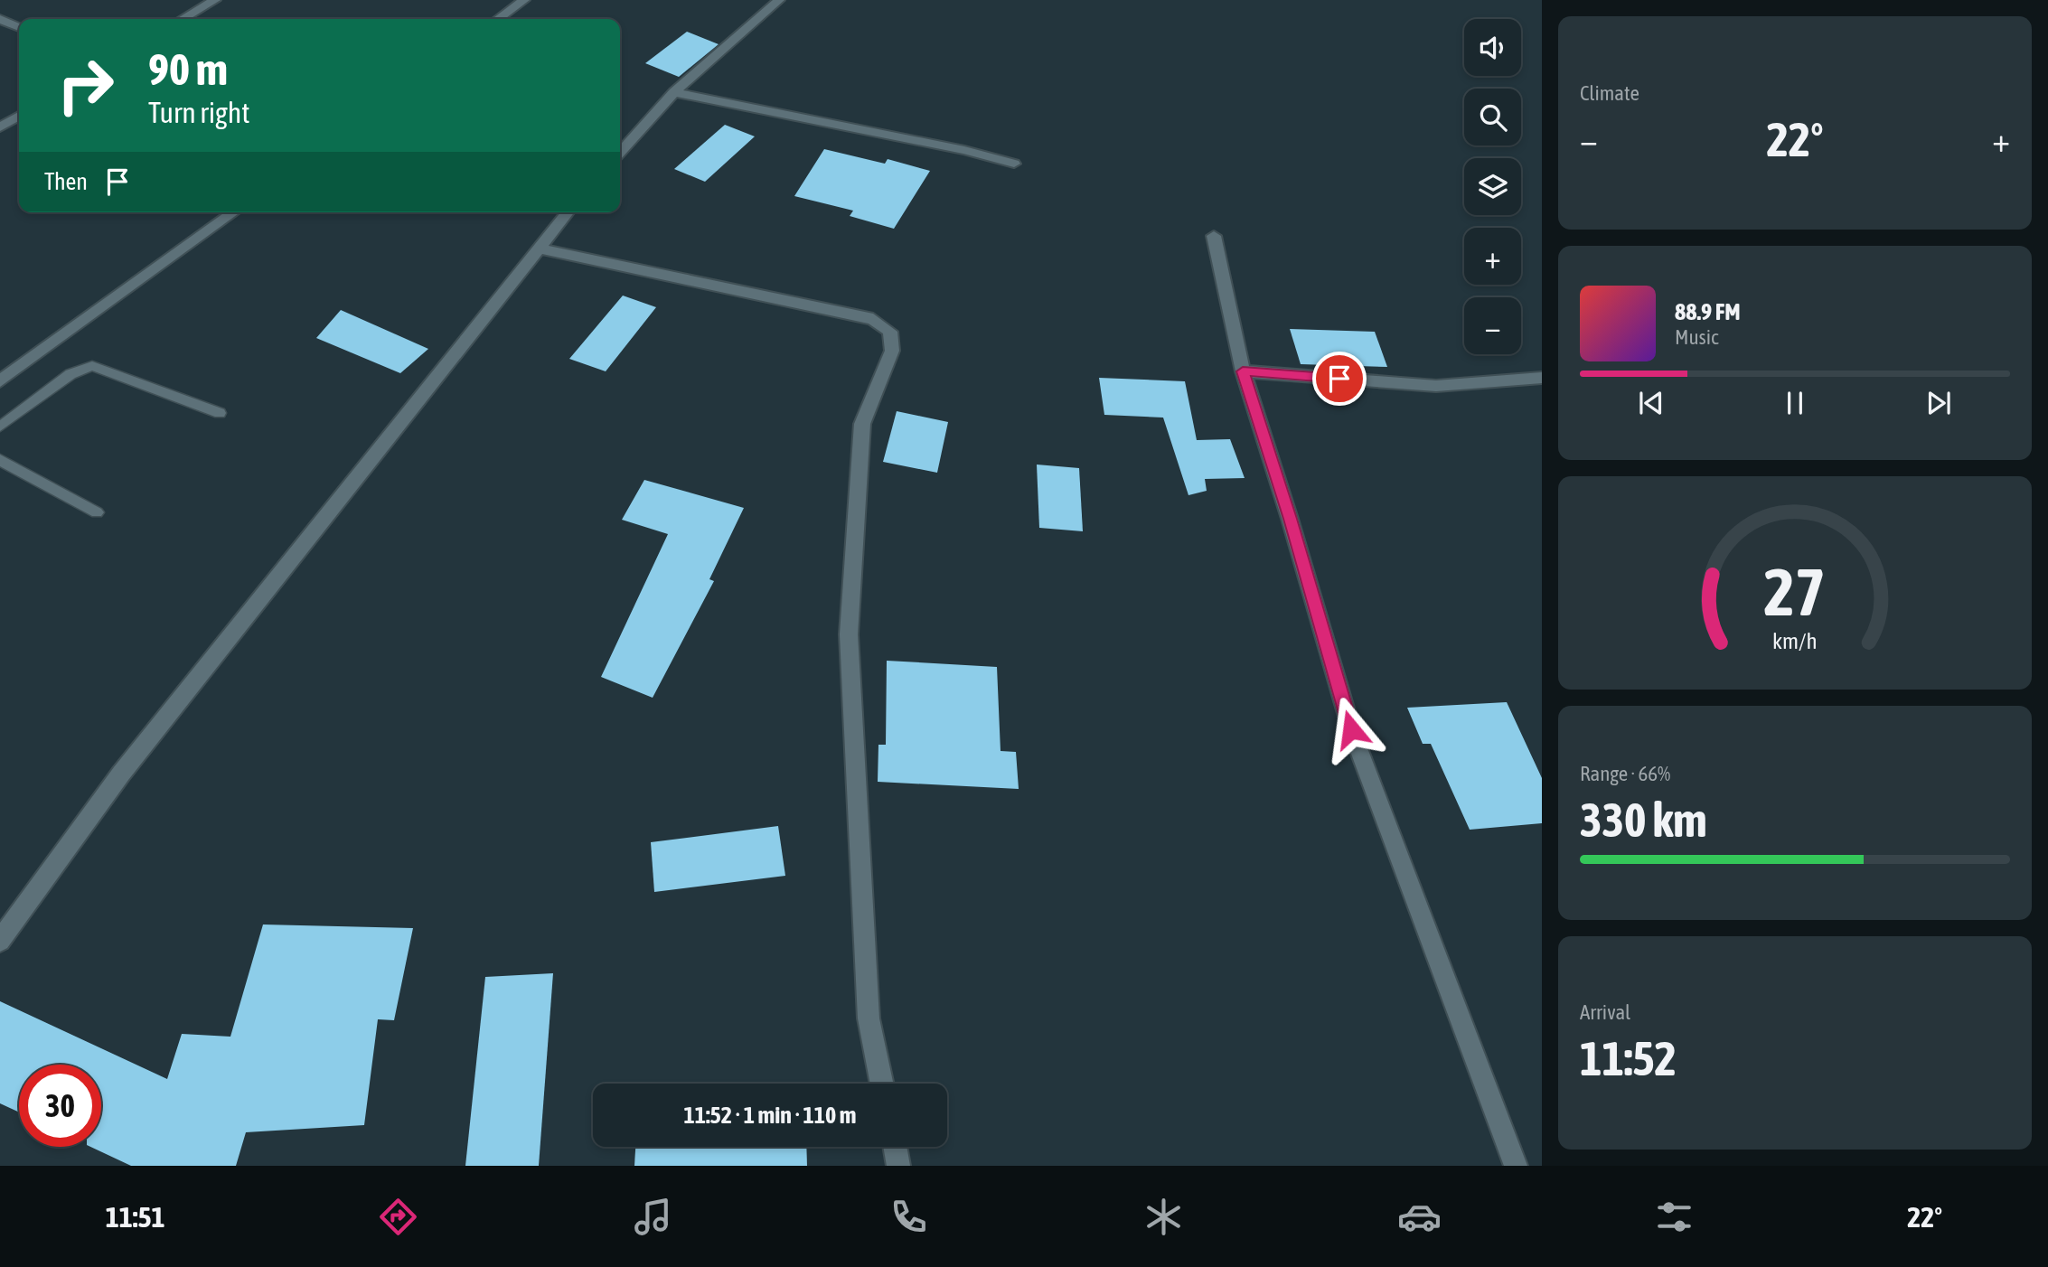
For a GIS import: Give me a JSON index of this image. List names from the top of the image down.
{
  "page": {
    "tile": [
      "Climate",
      ["Range · 66%", "330 km"],
      ["Arrival", "11:52"]
    ],
    "map_buttons": ["+", "−"],
    "turn": ["90 m", "Turn right"],
    "heat": ["−", "22°", "+"],
    "then": "Then",
    "song": ["88.9 FM", "Music"],
    "limit": "30",
    "trip": "11:52 · 1 min · 110 m",
    "tabs": ["11:51", "22°"],
    "gauge": ["27", "km/h"]
  }
}
